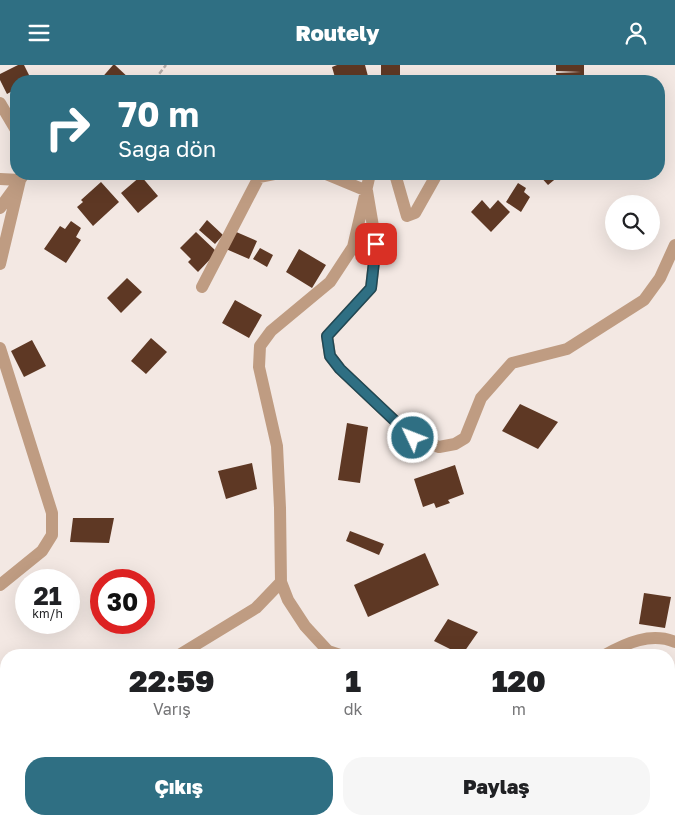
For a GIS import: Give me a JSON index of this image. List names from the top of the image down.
{
  "page": {
    "header": "Routely",
    "turn": ["70 m", "Sağa dön"],
    "speed": "21 km/h",
    "limit": "30",
    "eta": [
      "22:59",
      "Varış",
      "1",
      "dk",
      "120",
      "m"
    ],
    "buttons": ["Çıkış", "Paylaş"]
  }
}
